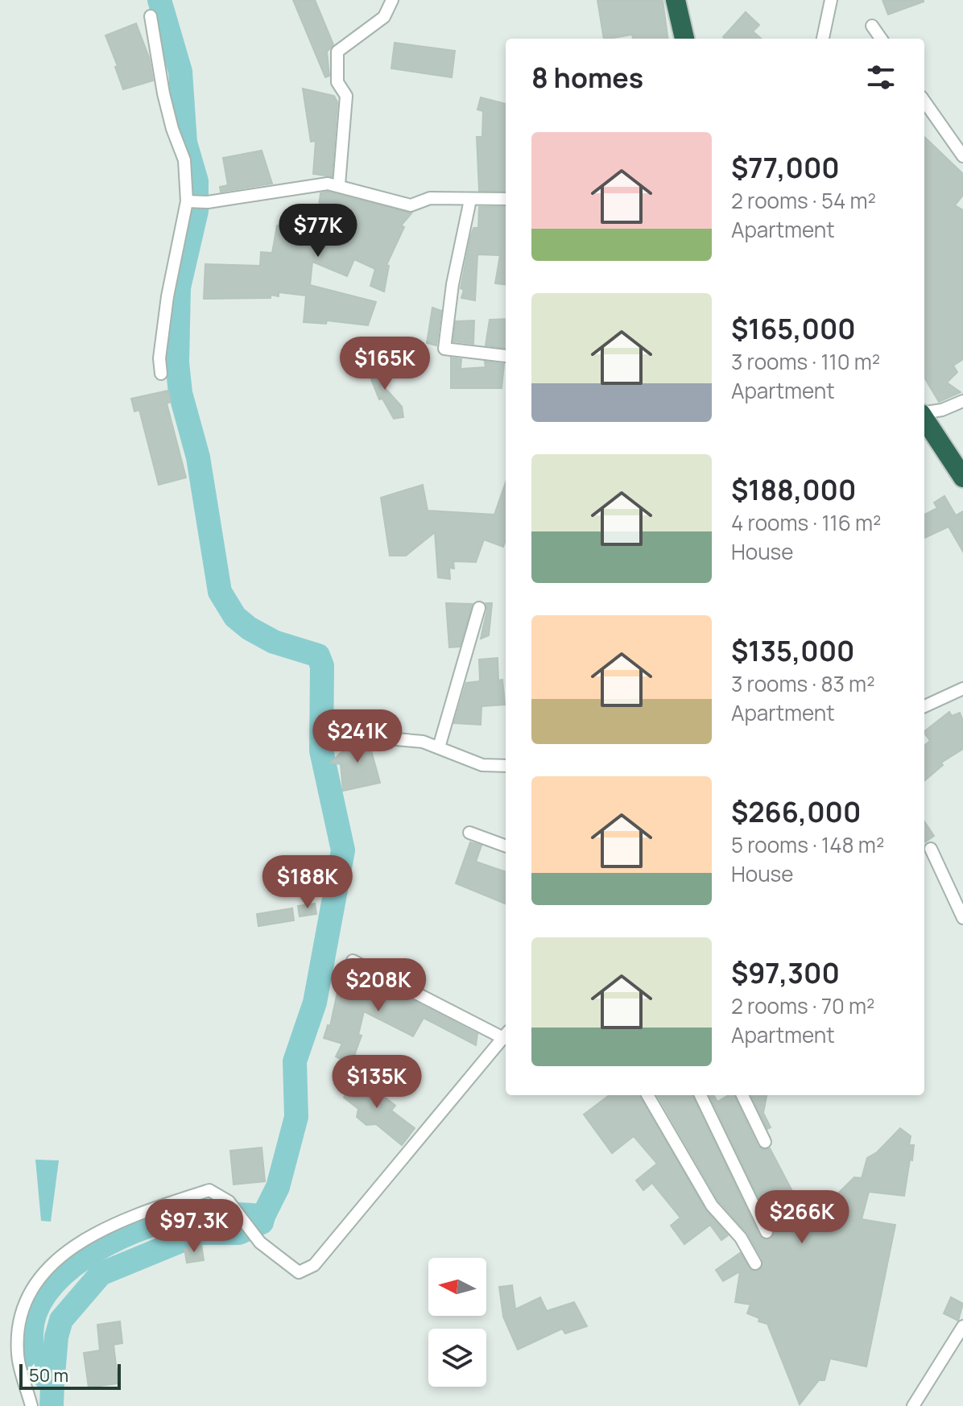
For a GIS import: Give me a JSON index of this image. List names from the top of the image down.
{
  "scale_bar": "50 m",
  "north": "left",
  "page": {
    "heading": "8 homes",
    "list": [
      {
        "name": "$77,000",
        "note": "2 rooms · 54 m² · Apartment"
      },
      {
        "name": "$165,000",
        "note": "3 rooms · 110 m² · Apartment"
      },
      {
        "name": "$188,000",
        "note": "4 rooms · 116 m² · House"
      },
      {
        "name": "$135,000",
        "note": "3 rooms · 83 m² · Apartment"
      },
      {
        "name": "$266,000",
        "note": "5 rooms · 148 m² · House"
      },
      {
        "name": "$97,300",
        "note": "2 rooms · 70 m² · Apartment"
      }
    ],
    "price": [
      "$77K",
      "$165K",
      "$241K",
      "$188K",
      "$208K",
      "$135K",
      "$266K",
      "$97.3K"
    ],
    "scale": "50 m"
  }
}
